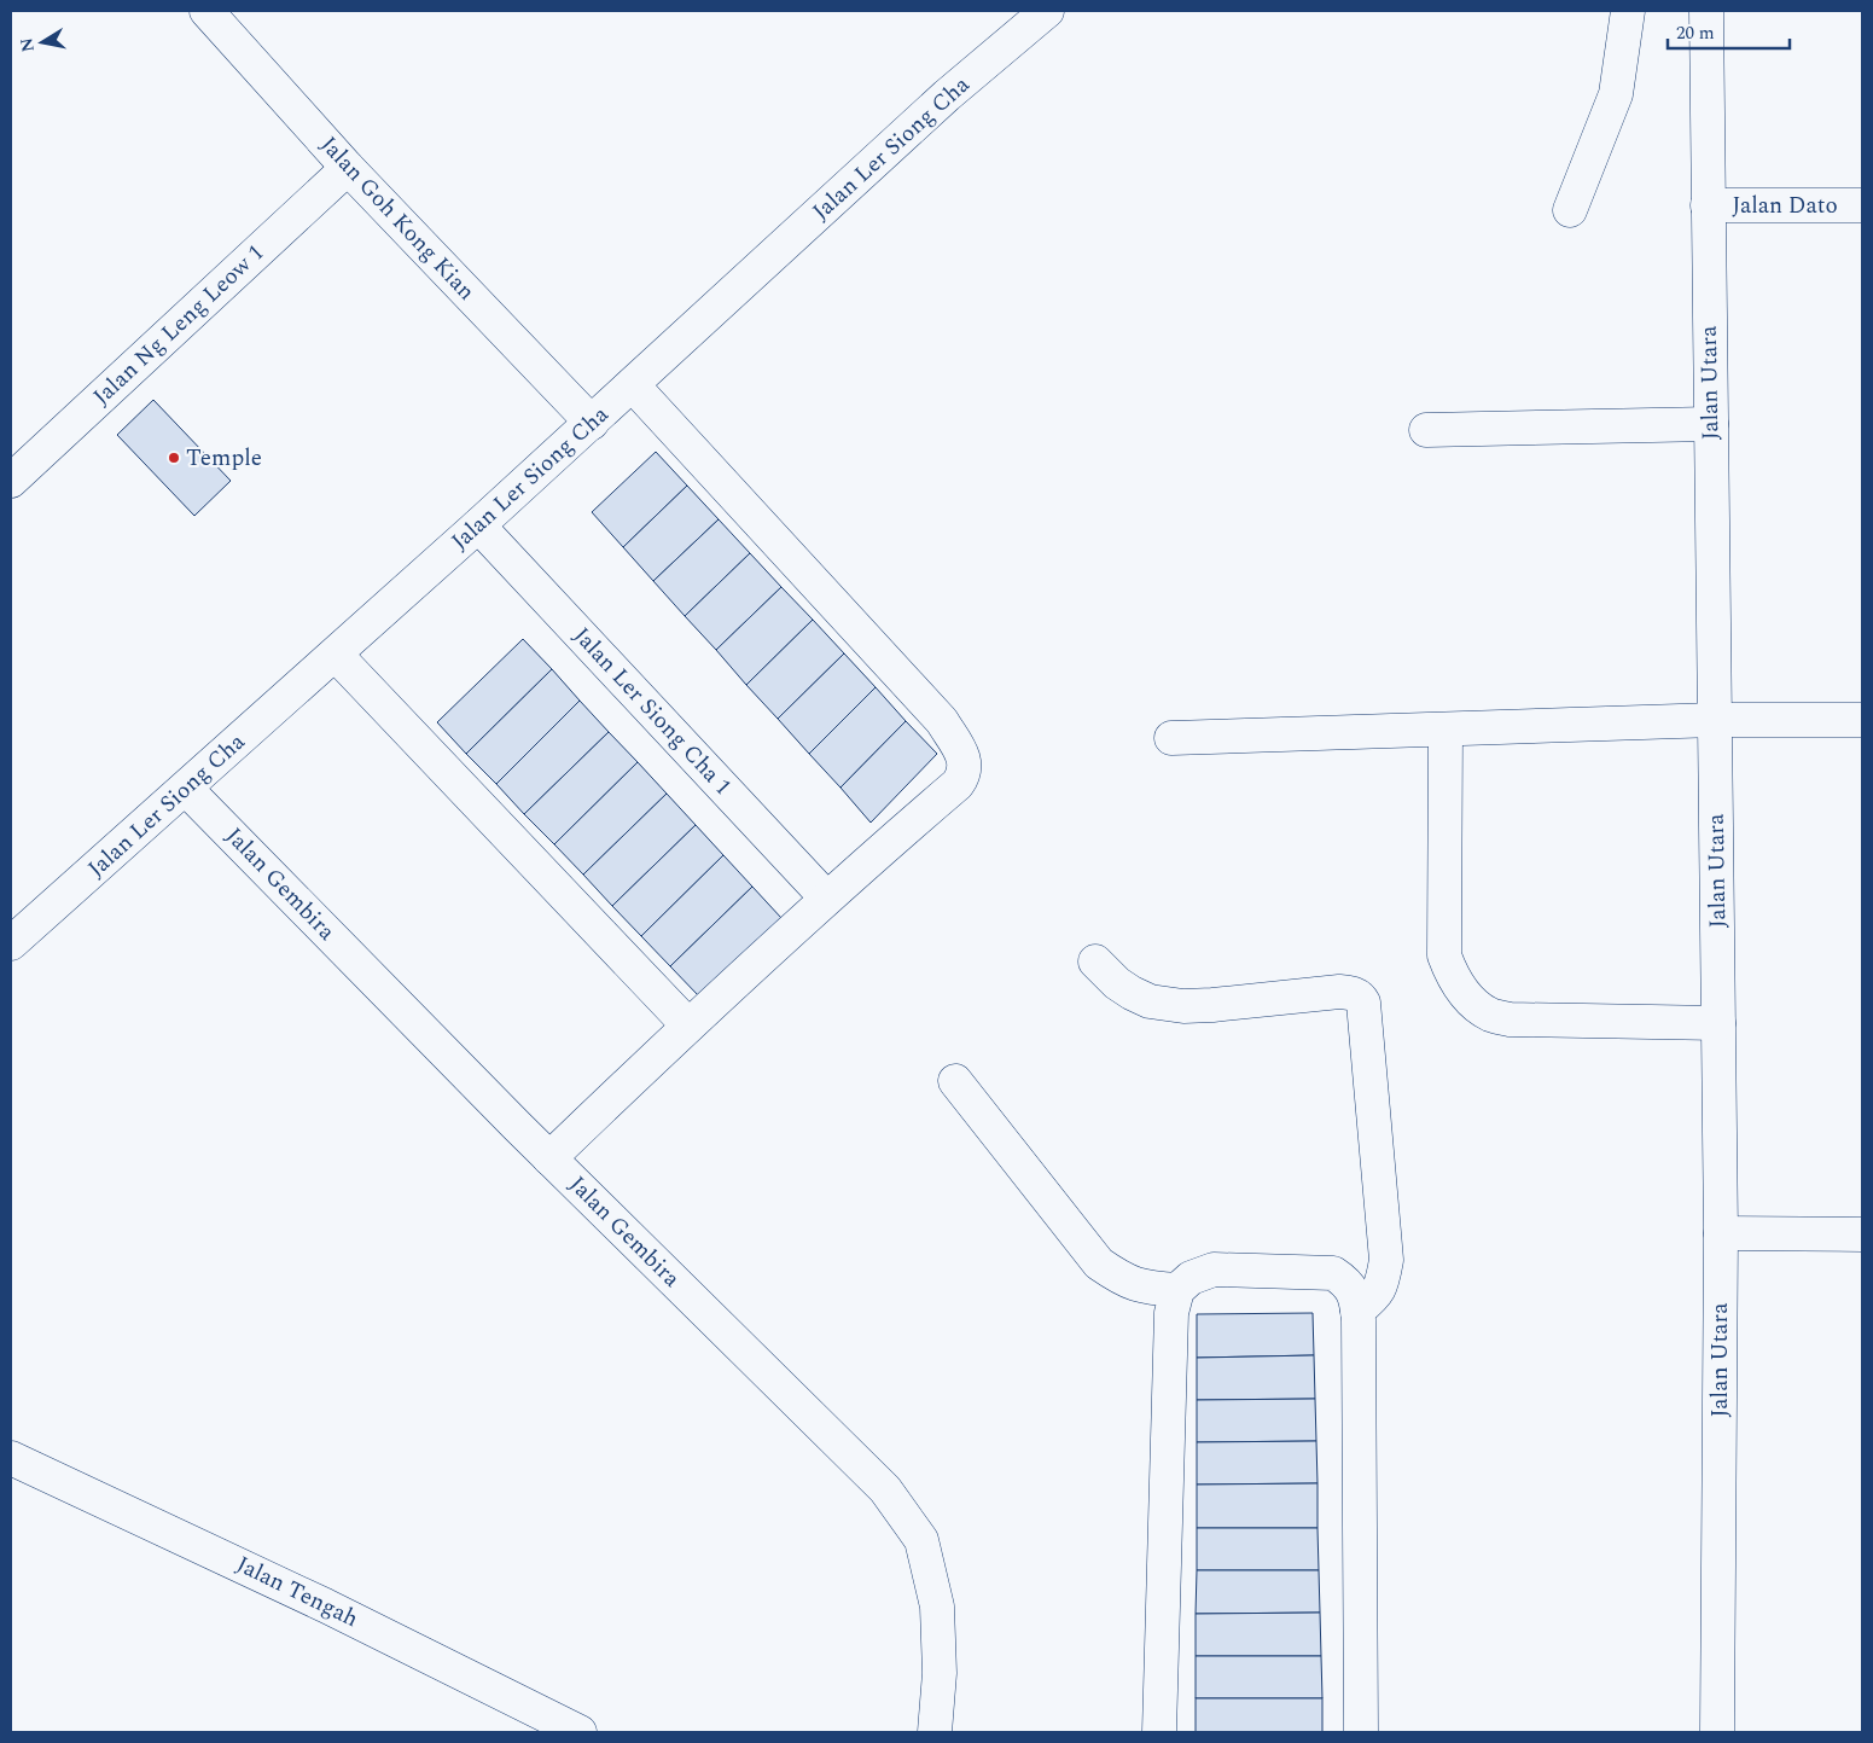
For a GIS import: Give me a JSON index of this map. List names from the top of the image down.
{
  "streets": {
    "street": [
      "Jalan Ler Siong Cha",
      "Jalan Dato",
      "Jalan Goh Kong Kian",
      "Jalan Ng Leng Leow 1",
      "Jalan Utara",
      "Jalan Ler Siong Cha 1",
      "Jalan Gembira",
      "Jalan Tengah"
    ]
  },
  "crossings": [
    ["Jalan Ler Siong Cha", "Jalan Goh Kong Kian"],
    ["Jalan Ler Siong Cha", "Jalan Ler Siong Cha 1"],
    ["Jalan Ler Siong Cha", "Jalan Gembira"],
    ["Jalan Dato", "Jalan Utara"],
    ["Jalan Goh Kong Kian", "Jalan Ng Leng Leow 1"]
  ],
  "places": ["Temple"],
  "scale_bar": "20 m",
  "north": "left"
}
